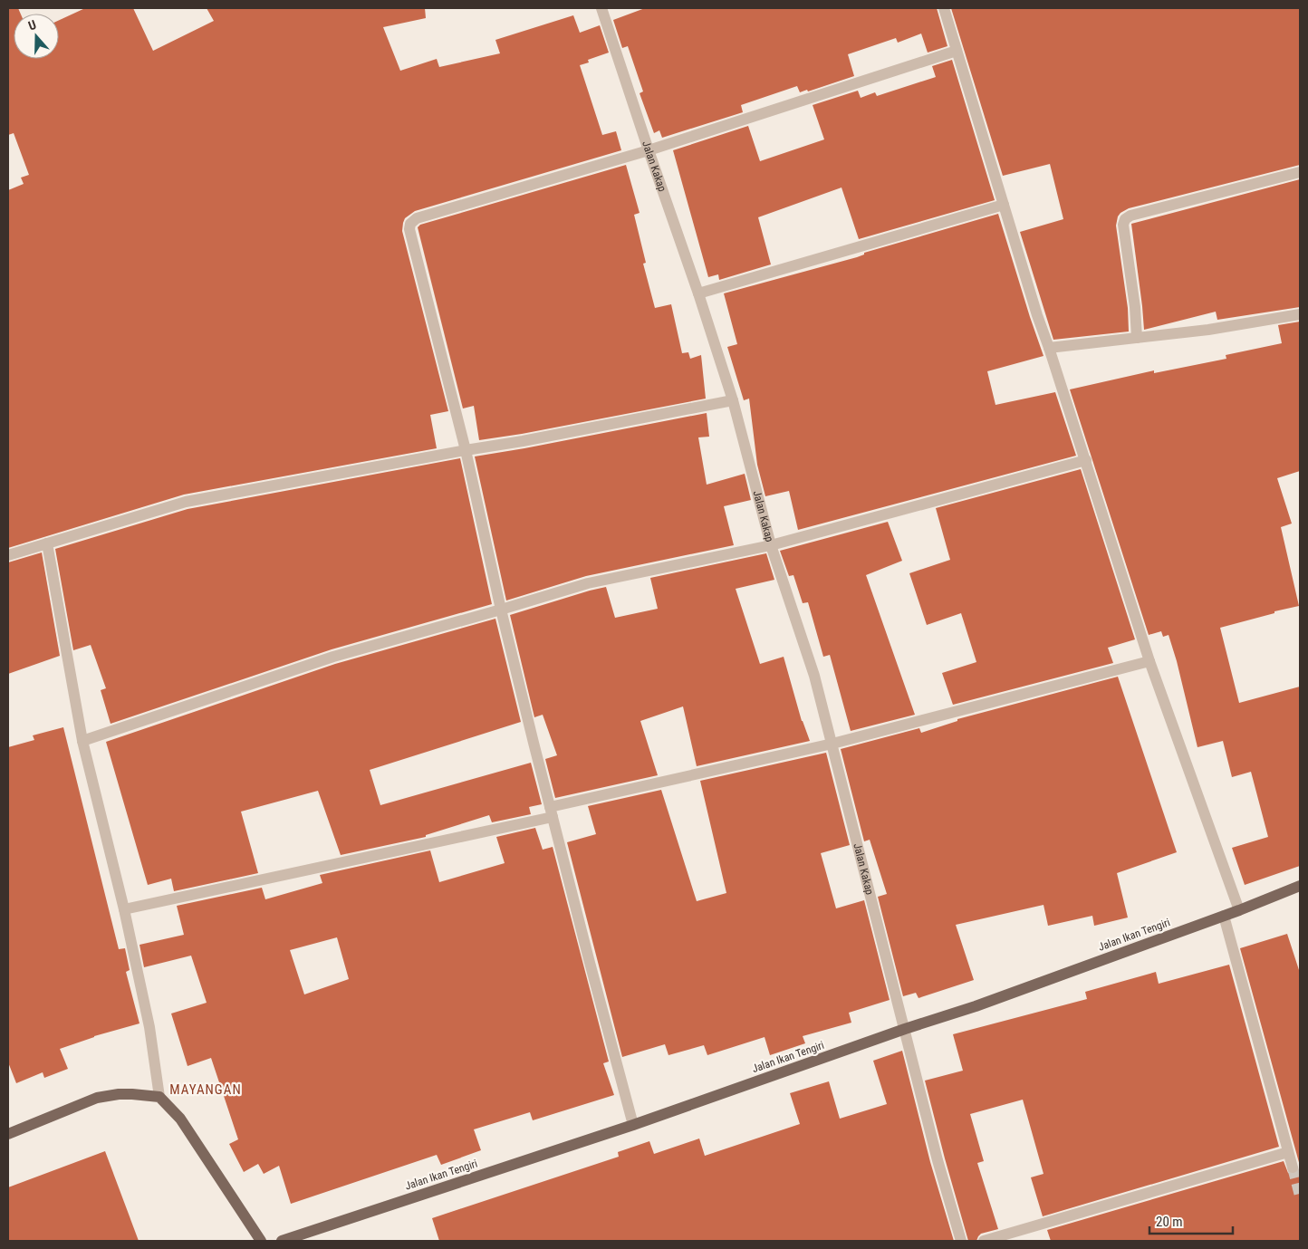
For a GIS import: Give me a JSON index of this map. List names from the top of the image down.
{
  "streets": {
    "main road": ["Jalan Ikan Tengiri"],
    "street": ["Jalan Kakap"]
  },
  "crossings": [
    ["Jalan Kakap", "Jalan Ikan Tengiri"]
  ],
  "districts": ["MAYANGAN"],
  "scale_bar": "20 m",
  "north": "top"
}
